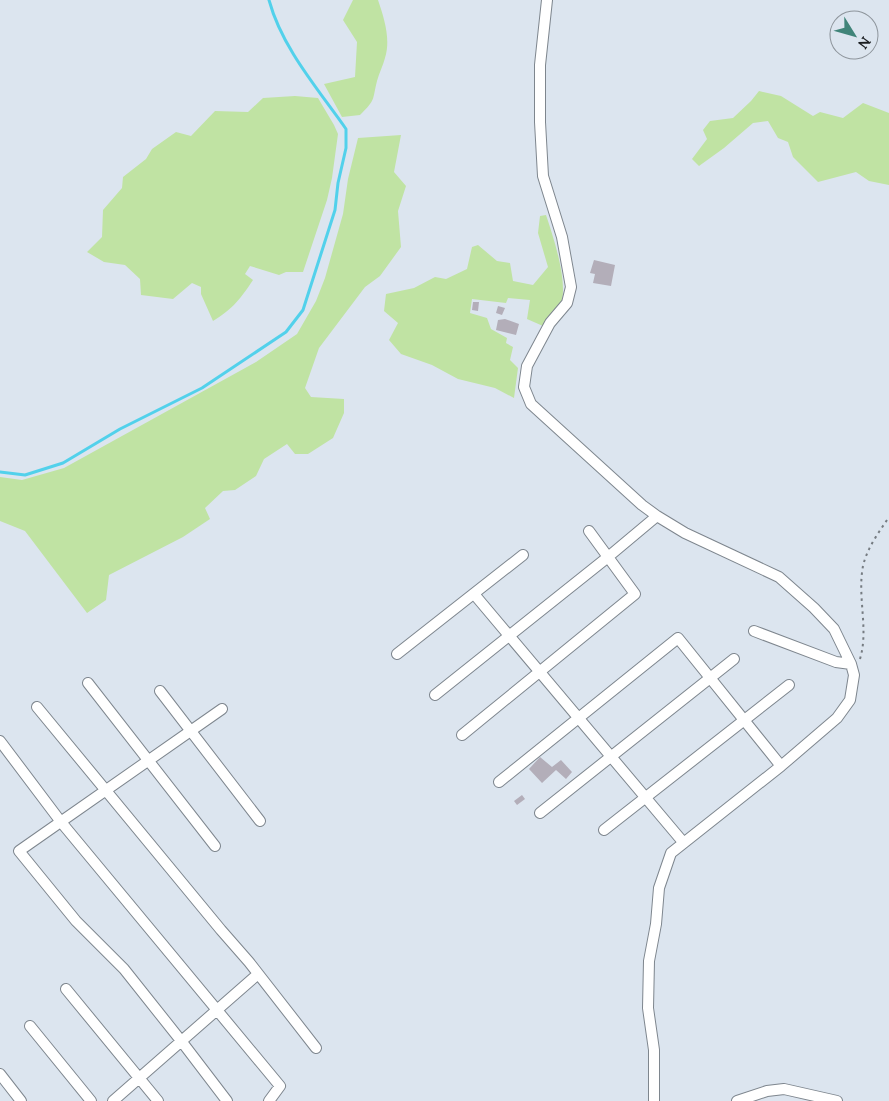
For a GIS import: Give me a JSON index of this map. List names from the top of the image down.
{
  "north": "bottom right"
}
